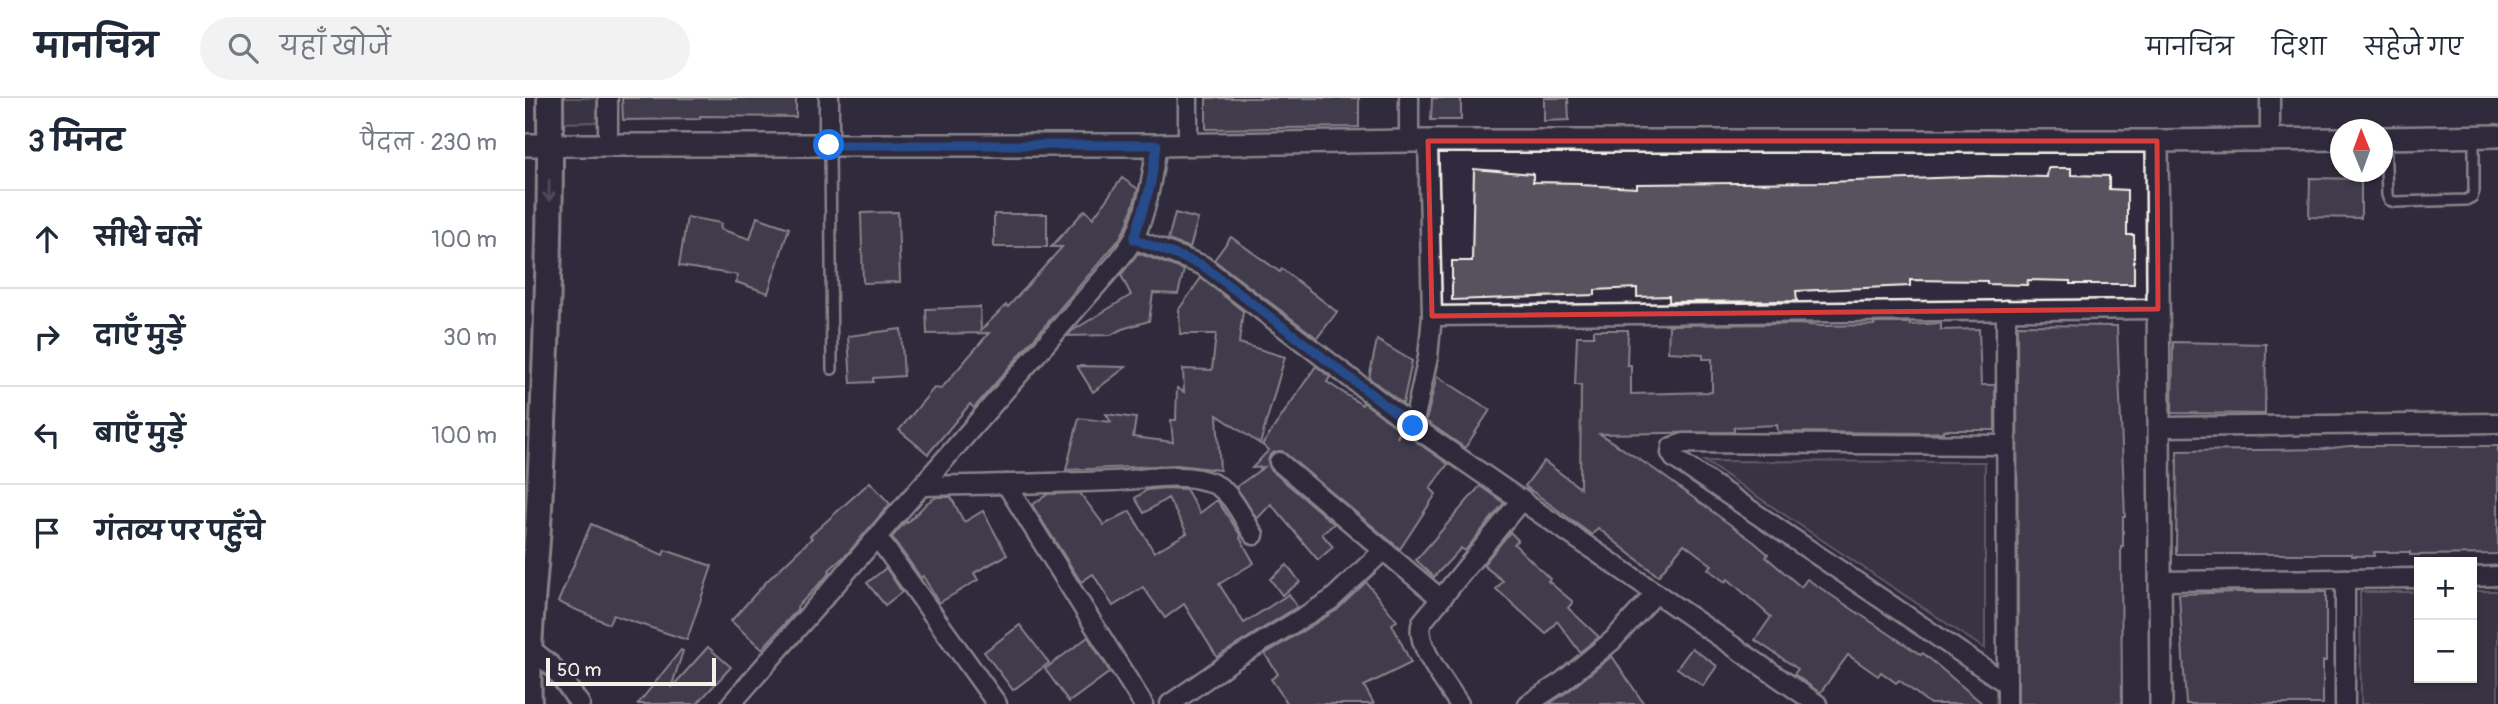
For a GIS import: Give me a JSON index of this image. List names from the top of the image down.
{
  "scale_bar": "50 m",
  "north": "top",
  "page": {
    "header": "मानचित्र",
    "search": "यहाँ खोजें",
    "nav": ["मानचित्र", "दिशा", "सहेजे गए"],
    "heading": ["3 मिनट", "पैदल · 230 m"],
    "list": [
      ["सीधे चलें", "100 m"],
      ["दाएँ मुड़ें", "30 m"],
      ["बाएँ मुड़ें", "100 m"],
      "गंतव्य पर पहुँचे"
    ],
    "map_buttons": ["+", "−"],
    "scale": "50 m"
  }
}
